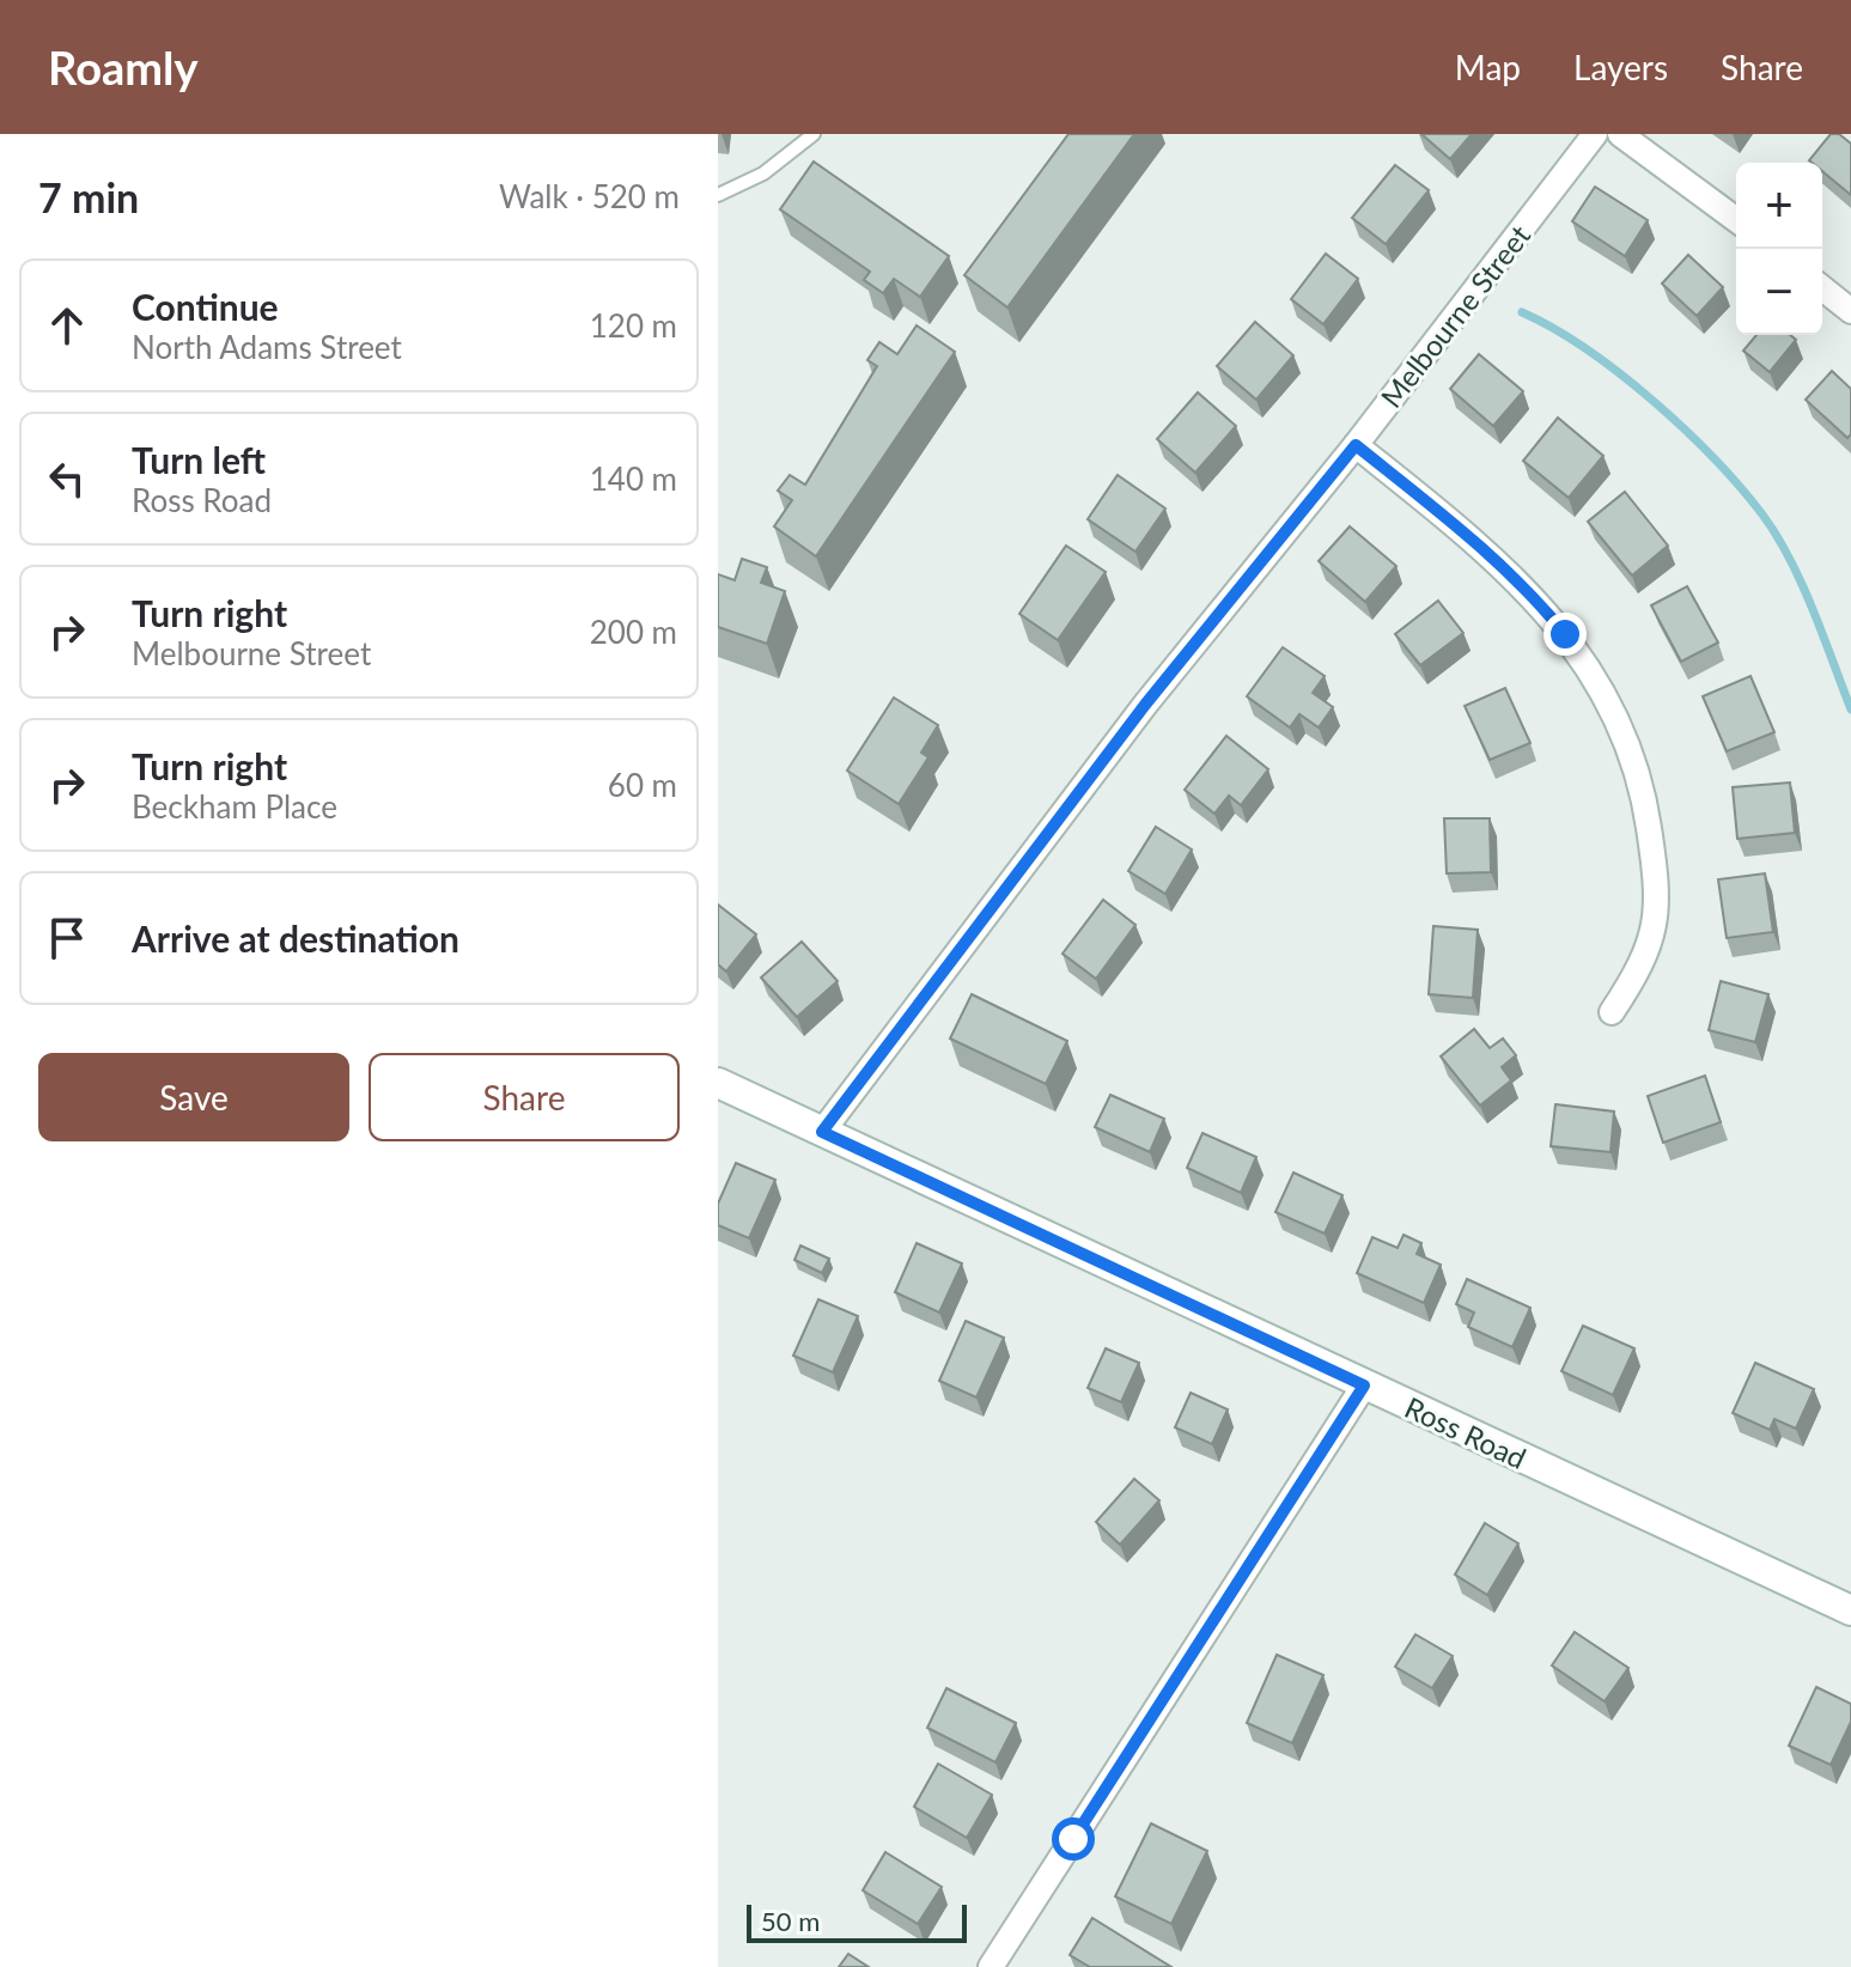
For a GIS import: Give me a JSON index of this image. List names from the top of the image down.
{
  "streets": {
    "street": ["Melbourne Street", "Ross Road"]
  },
  "crossings": [
    ["Melbourne Street", "Ross Road"]
  ],
  "scale_bar": "50 m",
  "page": {
    "header": "Roamly",
    "nav": ["Map", "Layers", "Share"],
    "heading": ["7 min", "Walk · 520 m"],
    "map_buttons": ["+", "−"],
    "list": [
      ["Continue", "North Adams Street", "120 m"],
      ["Turn left", "Ross Road", "140 m"],
      ["Turn right", "Melbourne Street", "200 m"],
      ["Turn right", "Beckham Place", "60 m"],
      "Arrive at destination"
    ],
    "buttons": ["Save", "Share"],
    "scale": "50 m"
  }
}
